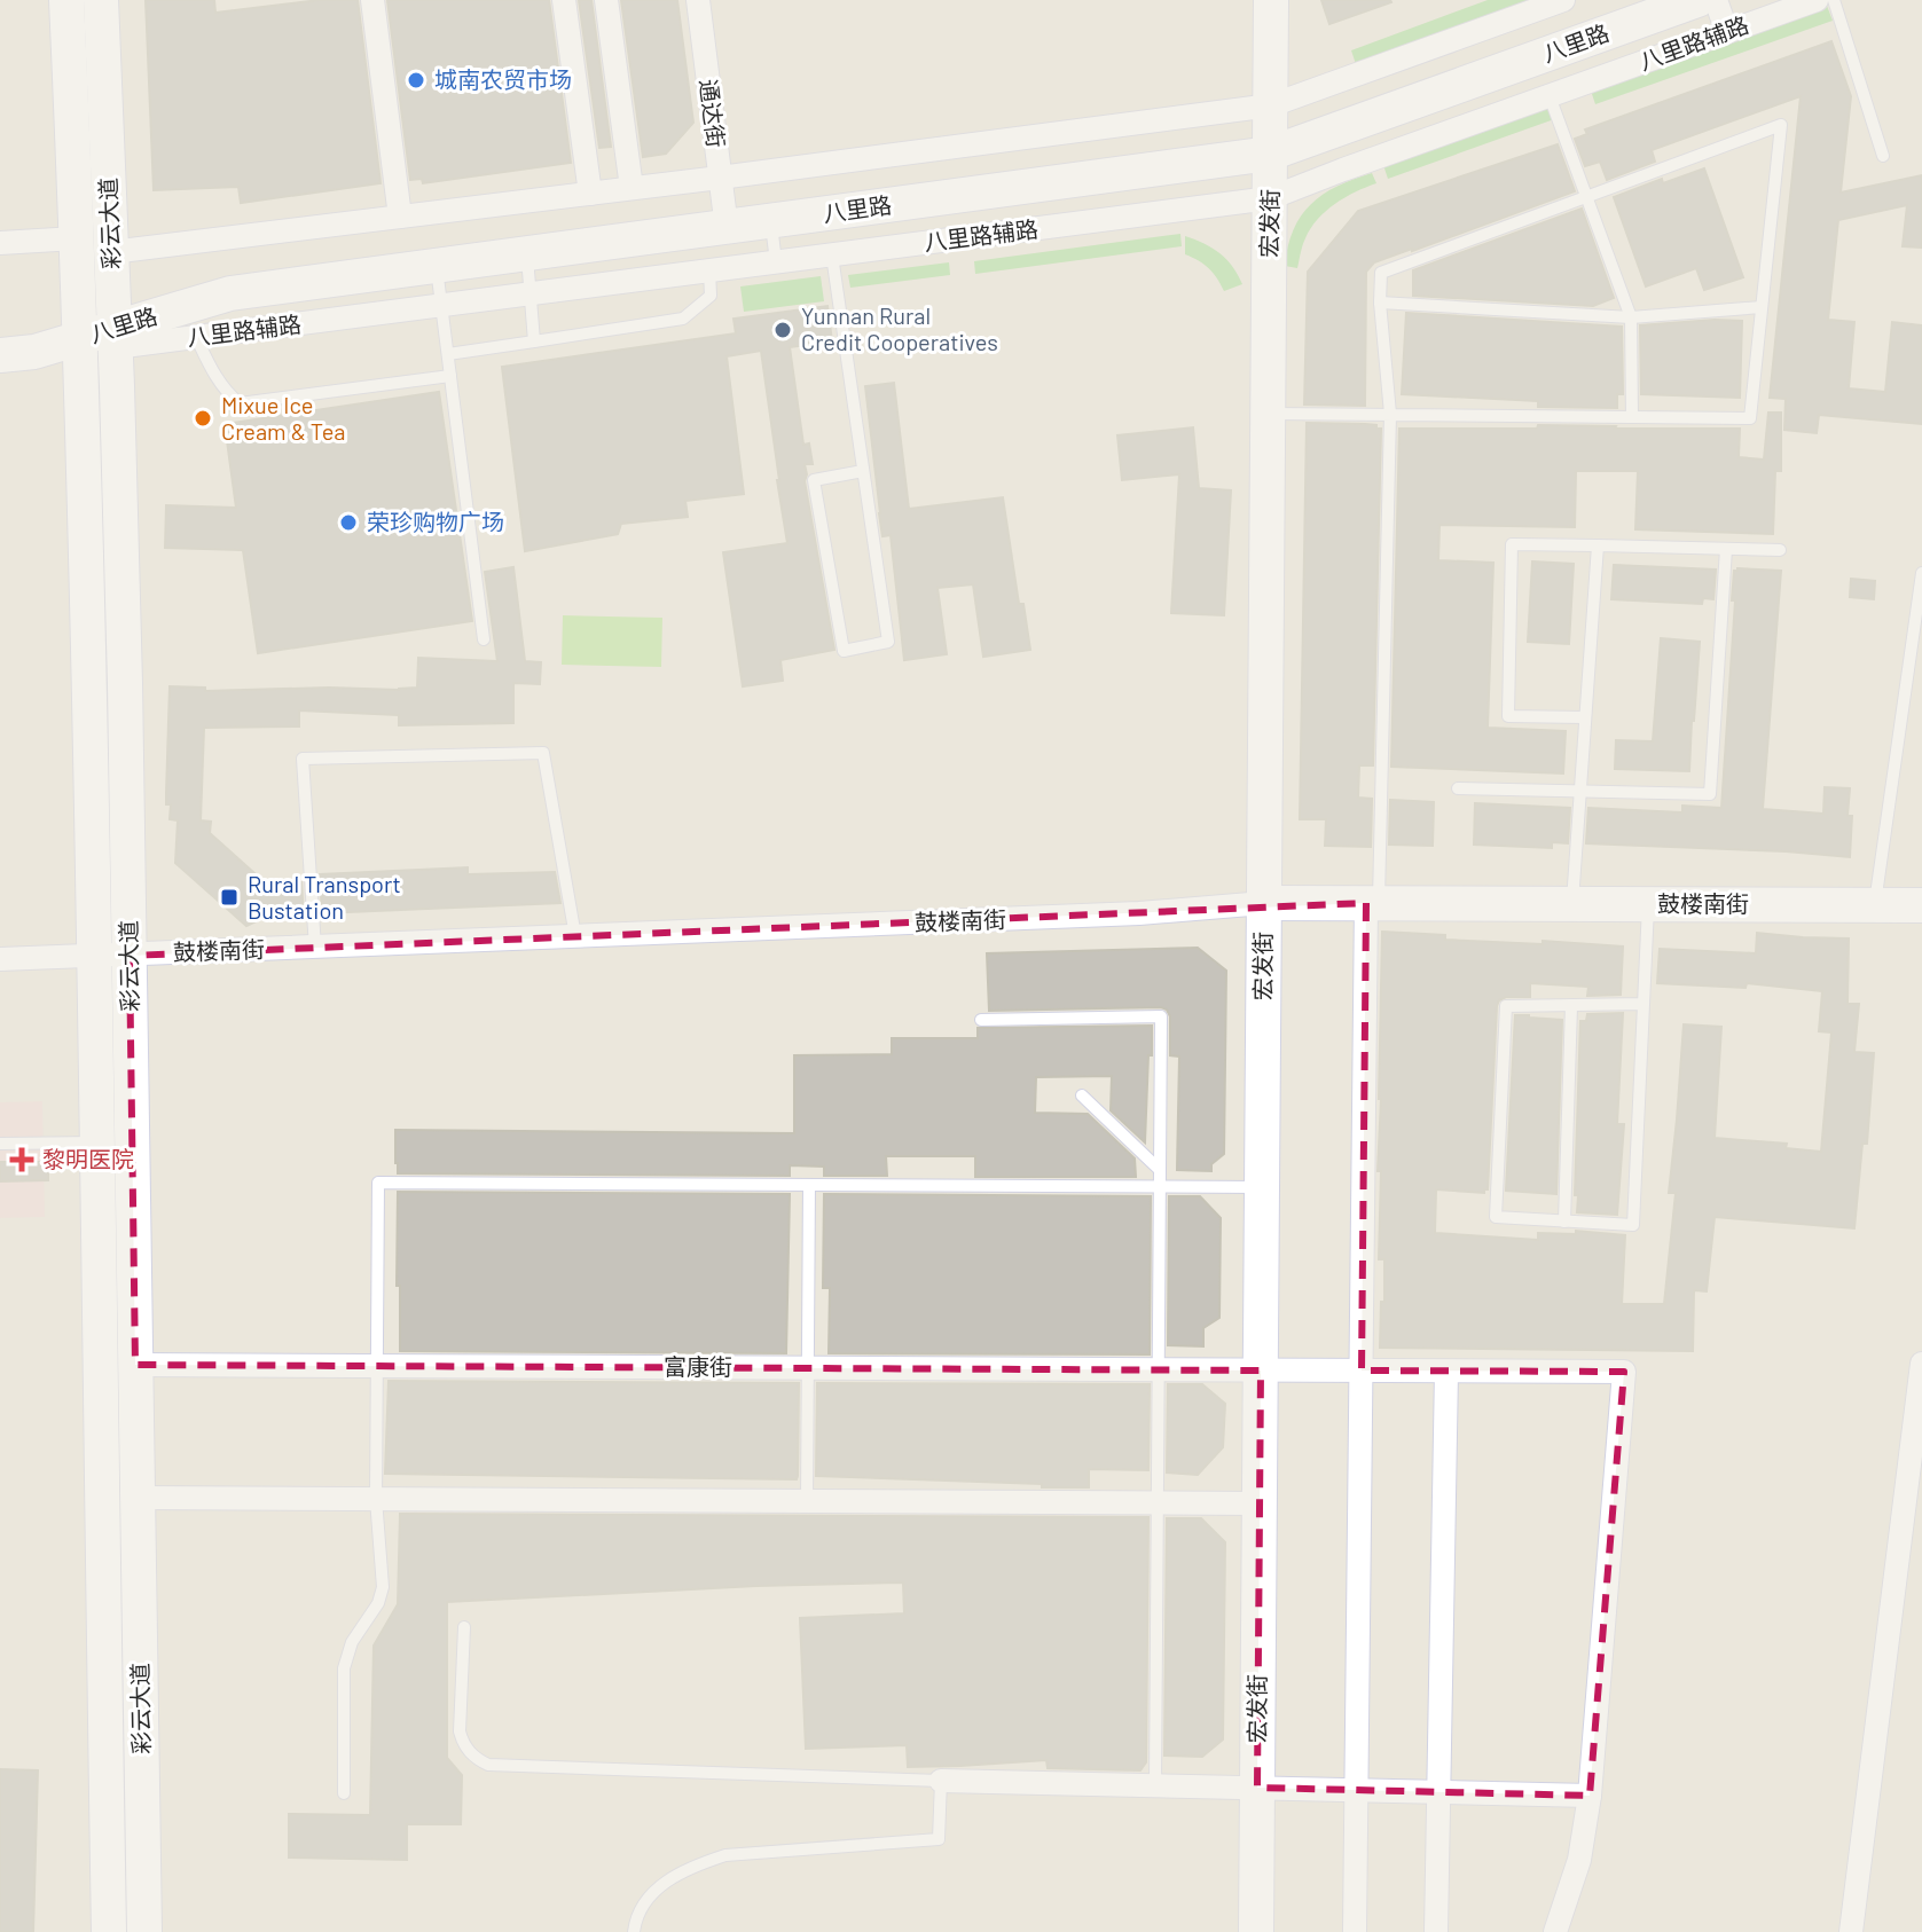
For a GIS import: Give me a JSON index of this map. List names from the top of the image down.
{
  "streets": {
    "main road": [
      "八里路",
      "彩云大道",
      "宏发街",
      "鼓楼南街"
    ],
    "street": ["八里路辅路", "通达街", "富康街"]
  },
  "crossings": [
    ["八里路", "八里路辅路"],
    ["八里路", "通达街"],
    ["八里路", "彩云大道"],
    ["八里路", "宏发街"],
    ["八里路辅路", "彩云大道"],
    ["八里路辅路", "宏发街"],
    ["彩云大道", "鼓楼南街"],
    ["彩云大道", "富康街"],
    ["宏发街", "鼓楼南街"],
    ["宏发街", "富康街"]
  ],
  "places": {
    "other": [
      "城南农贸市场",
      "Yunnan Rural Credit Cooperatives",
      "Mixue Ice Cream & Tea",
      "荣珍购物广场"
    ],
    "transit": ["Rural Transport Bustation"],
    "health": ["黎明医院"]
  }
}
